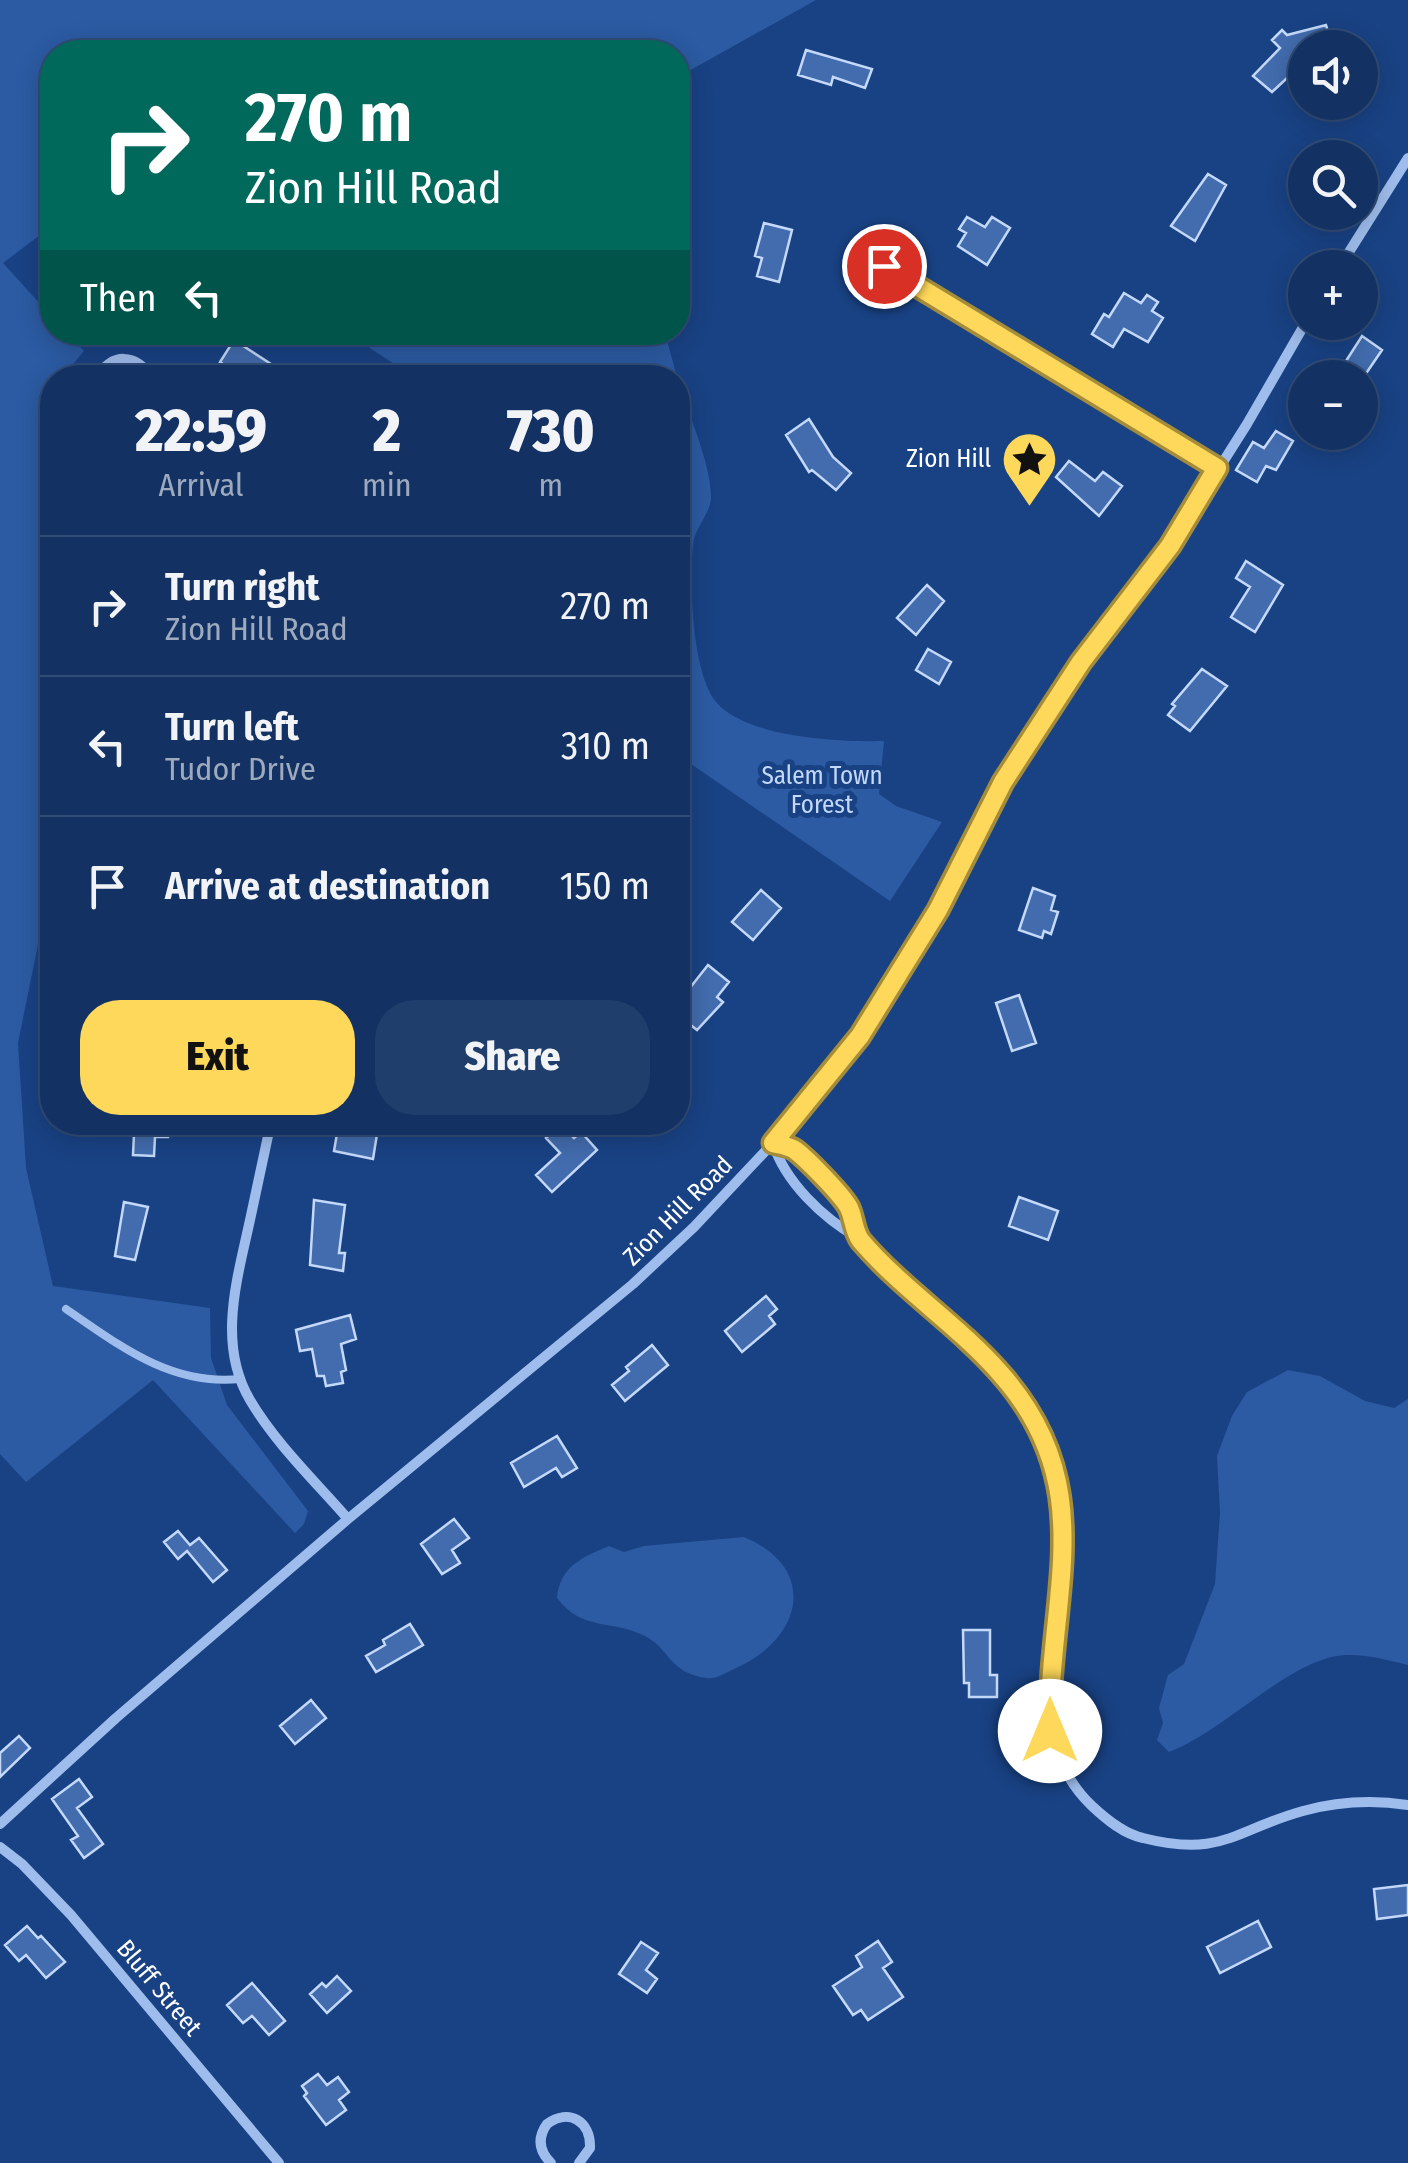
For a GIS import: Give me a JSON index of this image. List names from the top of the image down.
{
  "streets": {
    "street": ["Zion Hill Road", "Bluff Street"]
  },
  "parks": ["Salem Town Forest"],
  "places": {
    "place": ["Zion Hill"]
  },
  "page": {
    "map_buttons": ["+", "−"],
    "turn": ["270 m", "Zion Hill Road"],
    "then": "Then",
    "eta": [
      "22:59",
      "Arrival",
      "2",
      "min",
      "730",
      "m"
    ],
    "list": [
      {
        "name": "Turn right",
        "note": "Zion Hill Road",
        "value": "270 m"
      },
      {
        "name": "Turn left",
        "note": "Tudor Drive",
        "value": "310 m"
      },
      {
        "name": "Arrive at destination",
        "value": "150 m"
      }
    ],
    "buttons": ["Exit", "Share"]
  }
}
